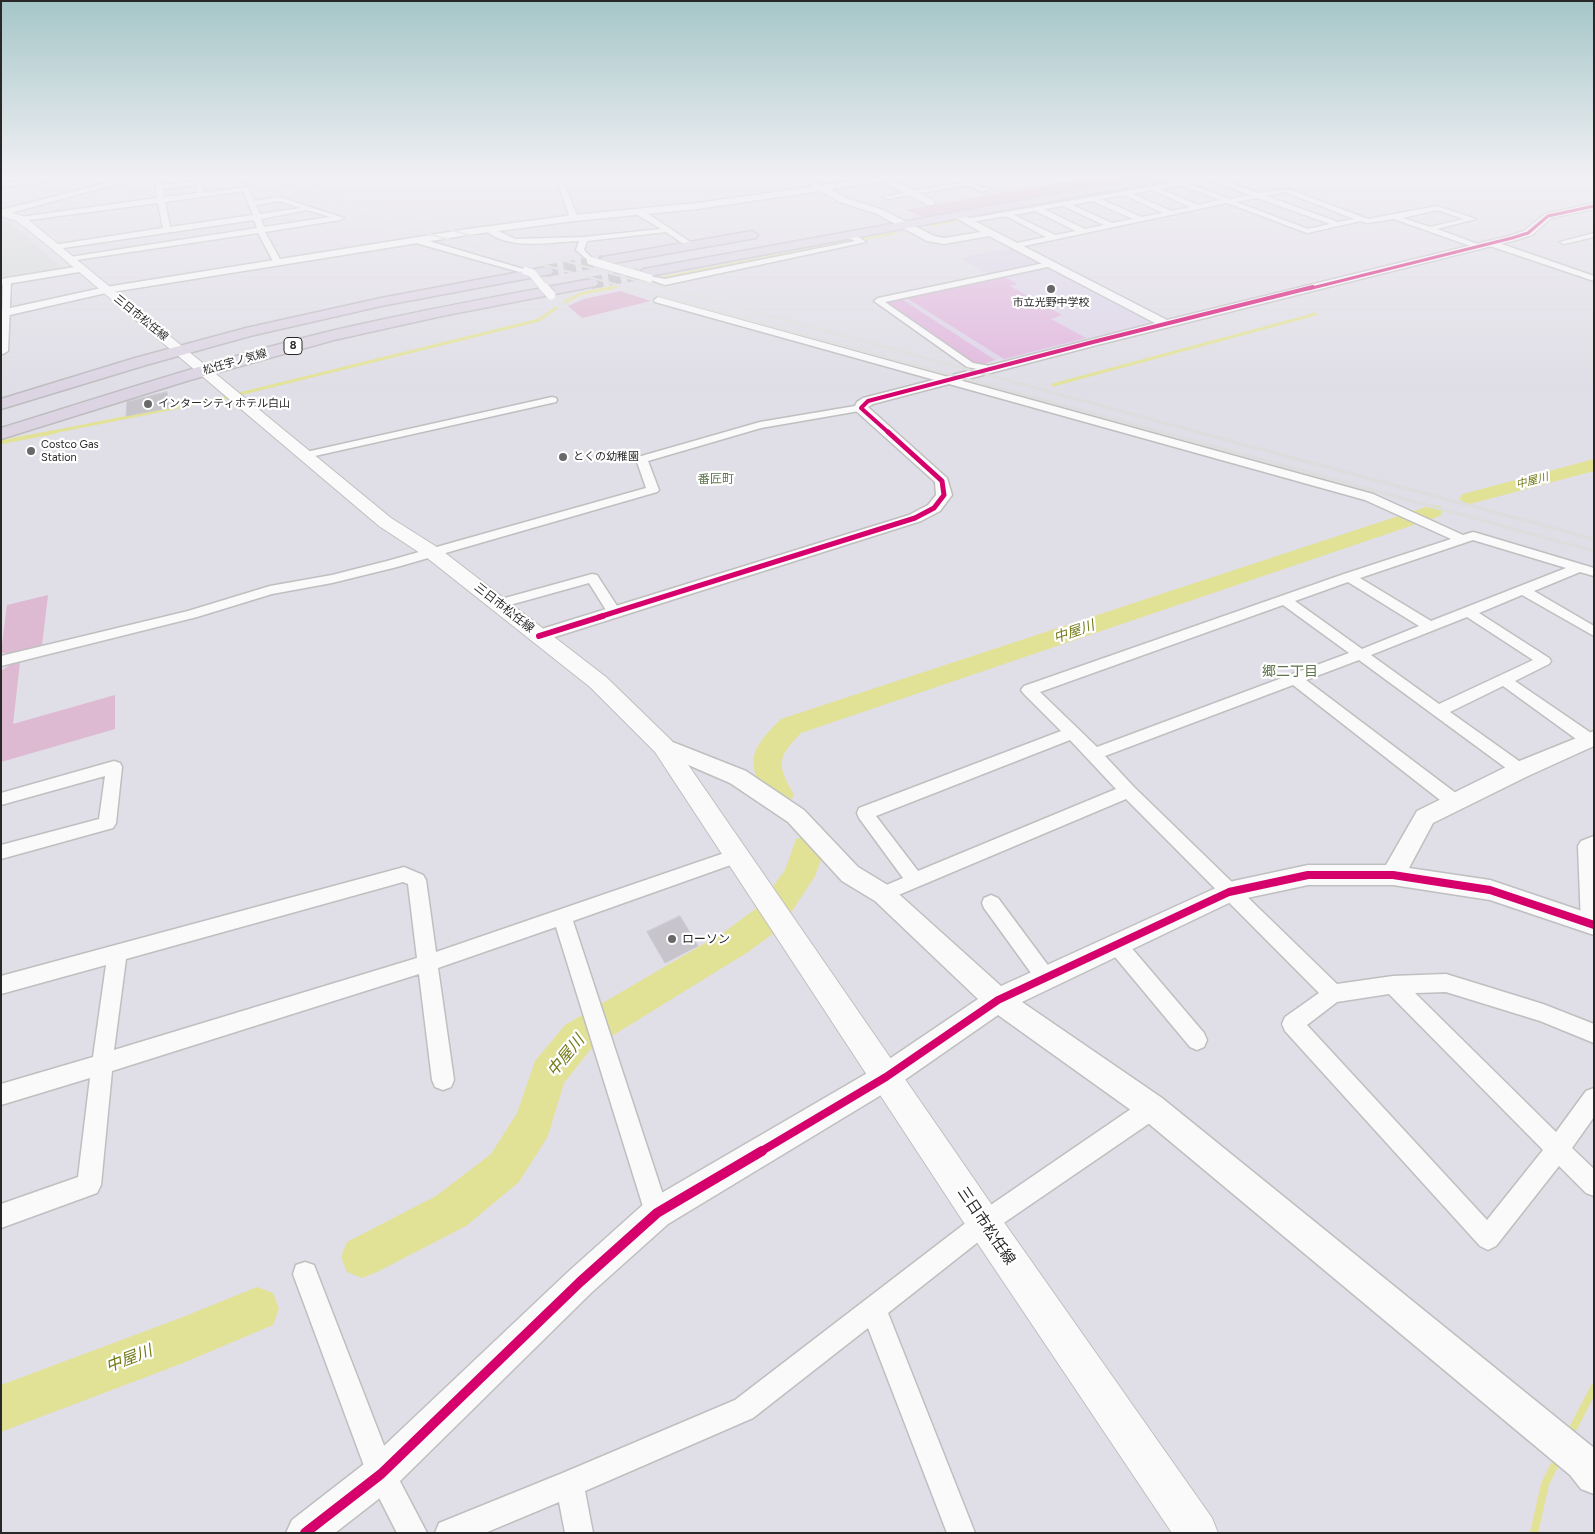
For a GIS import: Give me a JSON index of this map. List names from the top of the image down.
{
  "streets": {
    "main road": ["三日市松任線", "8", "松任宇ノ気線"]
  },
  "crossings": [
    ["三日市松任線", "松任宇ノ気線"]
  ],
  "districts": ["番匠町", "郷二丁目"],
  "water": ["中屋川"],
  "places": [
    "市立光野中学校",
    "インターシティホテル白山",
    "Costco Gas Station",
    "とくの幼稚園",
    "ローソン"
  ]
}
